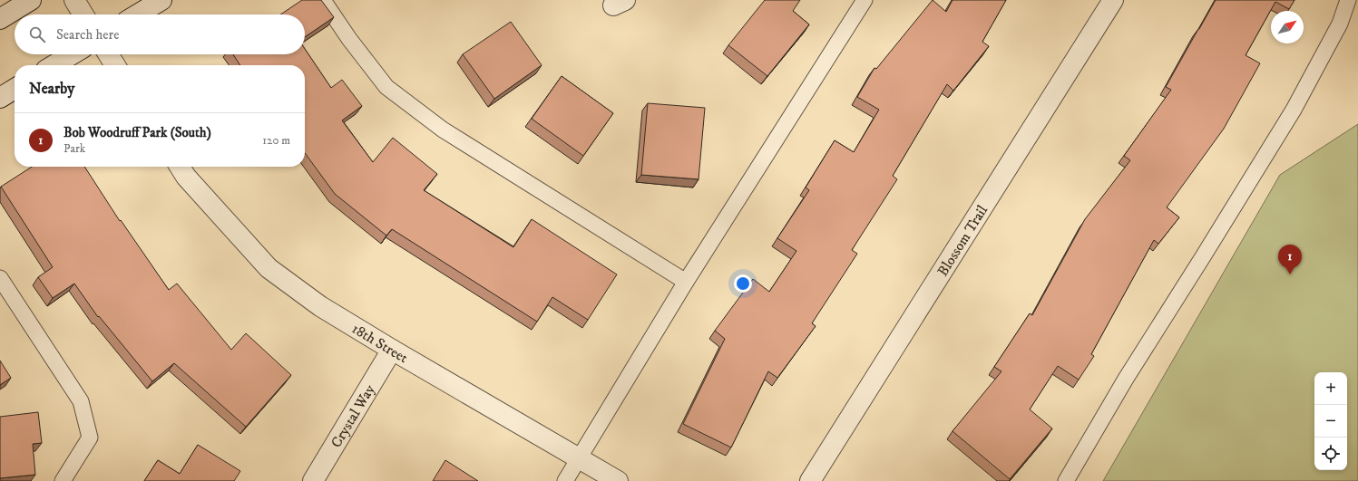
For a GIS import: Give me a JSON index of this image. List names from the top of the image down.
{
  "streets": {
    "street": ["Blossom Trail", "18th Street", "Crystal Way"]
  },
  "crossings": [
    ["18th Street", "Crystal Way"]
  ],
  "north": "top right",
  "page": {
    "search": "Search here",
    "heading": "Nearby",
    "list": [
      {
        "mark": "1",
        "name": "Bob Woodruff Park (South)",
        "note": "Park",
        "value": "120 m"
      }
    ],
    "pins": "1",
    "map_buttons": ["+", "−"]
  }
}
